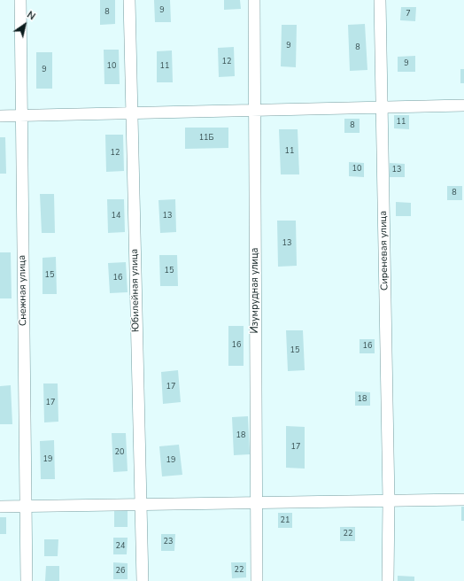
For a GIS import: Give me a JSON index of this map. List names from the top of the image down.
{
  "streets": {
    "street": [
      "Сиреневая улица",
      "Снежная улица",
      "Юбилейная улица",
      "Изумрудная улица"
    ]
  },
  "house_numbers": [
    "9",
    "8",
    "7",
    "9",
    "8",
    "12",
    "9",
    "10",
    "11",
    "9",
    "11",
    "8",
    "11Б",
    "11",
    "12",
    "10",
    "13",
    "8",
    "14",
    "13",
    "13",
    "15",
    "15",
    "16",
    "16",
    "16",
    "15",
    "17",
    "18",
    "17",
    "18",
    "17",
    "20",
    "19",
    "19",
    "21",
    "22",
    "23",
    "24",
    "22",
    "26"
  ],
  "north": "top right"
}
